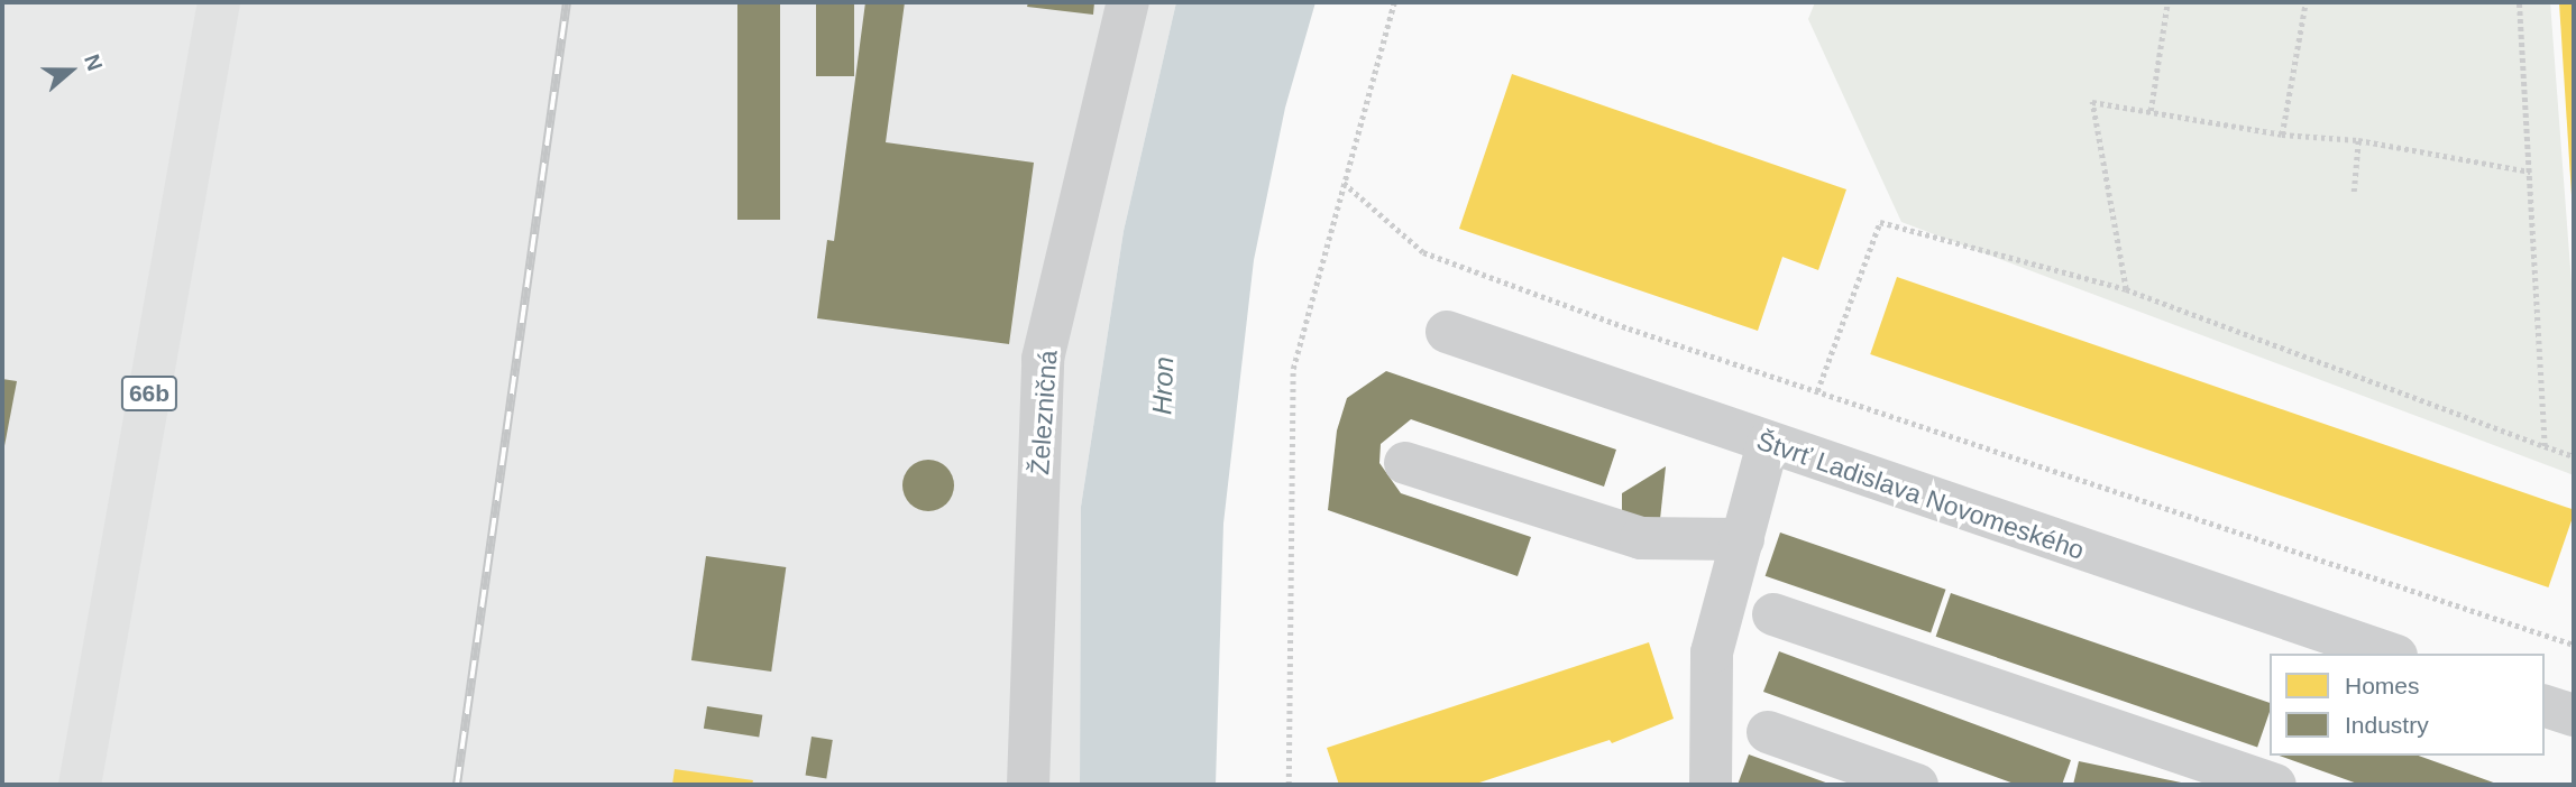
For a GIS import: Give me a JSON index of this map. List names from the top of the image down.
{
  "streets": {
    "main road": ["66b"],
    "street": ["Železničná", "Štvrť Ladislava Novomeského"]
  },
  "water": ["Hron"],
  "legend": ["Homes", "Industry"],
  "north": "right"
}
